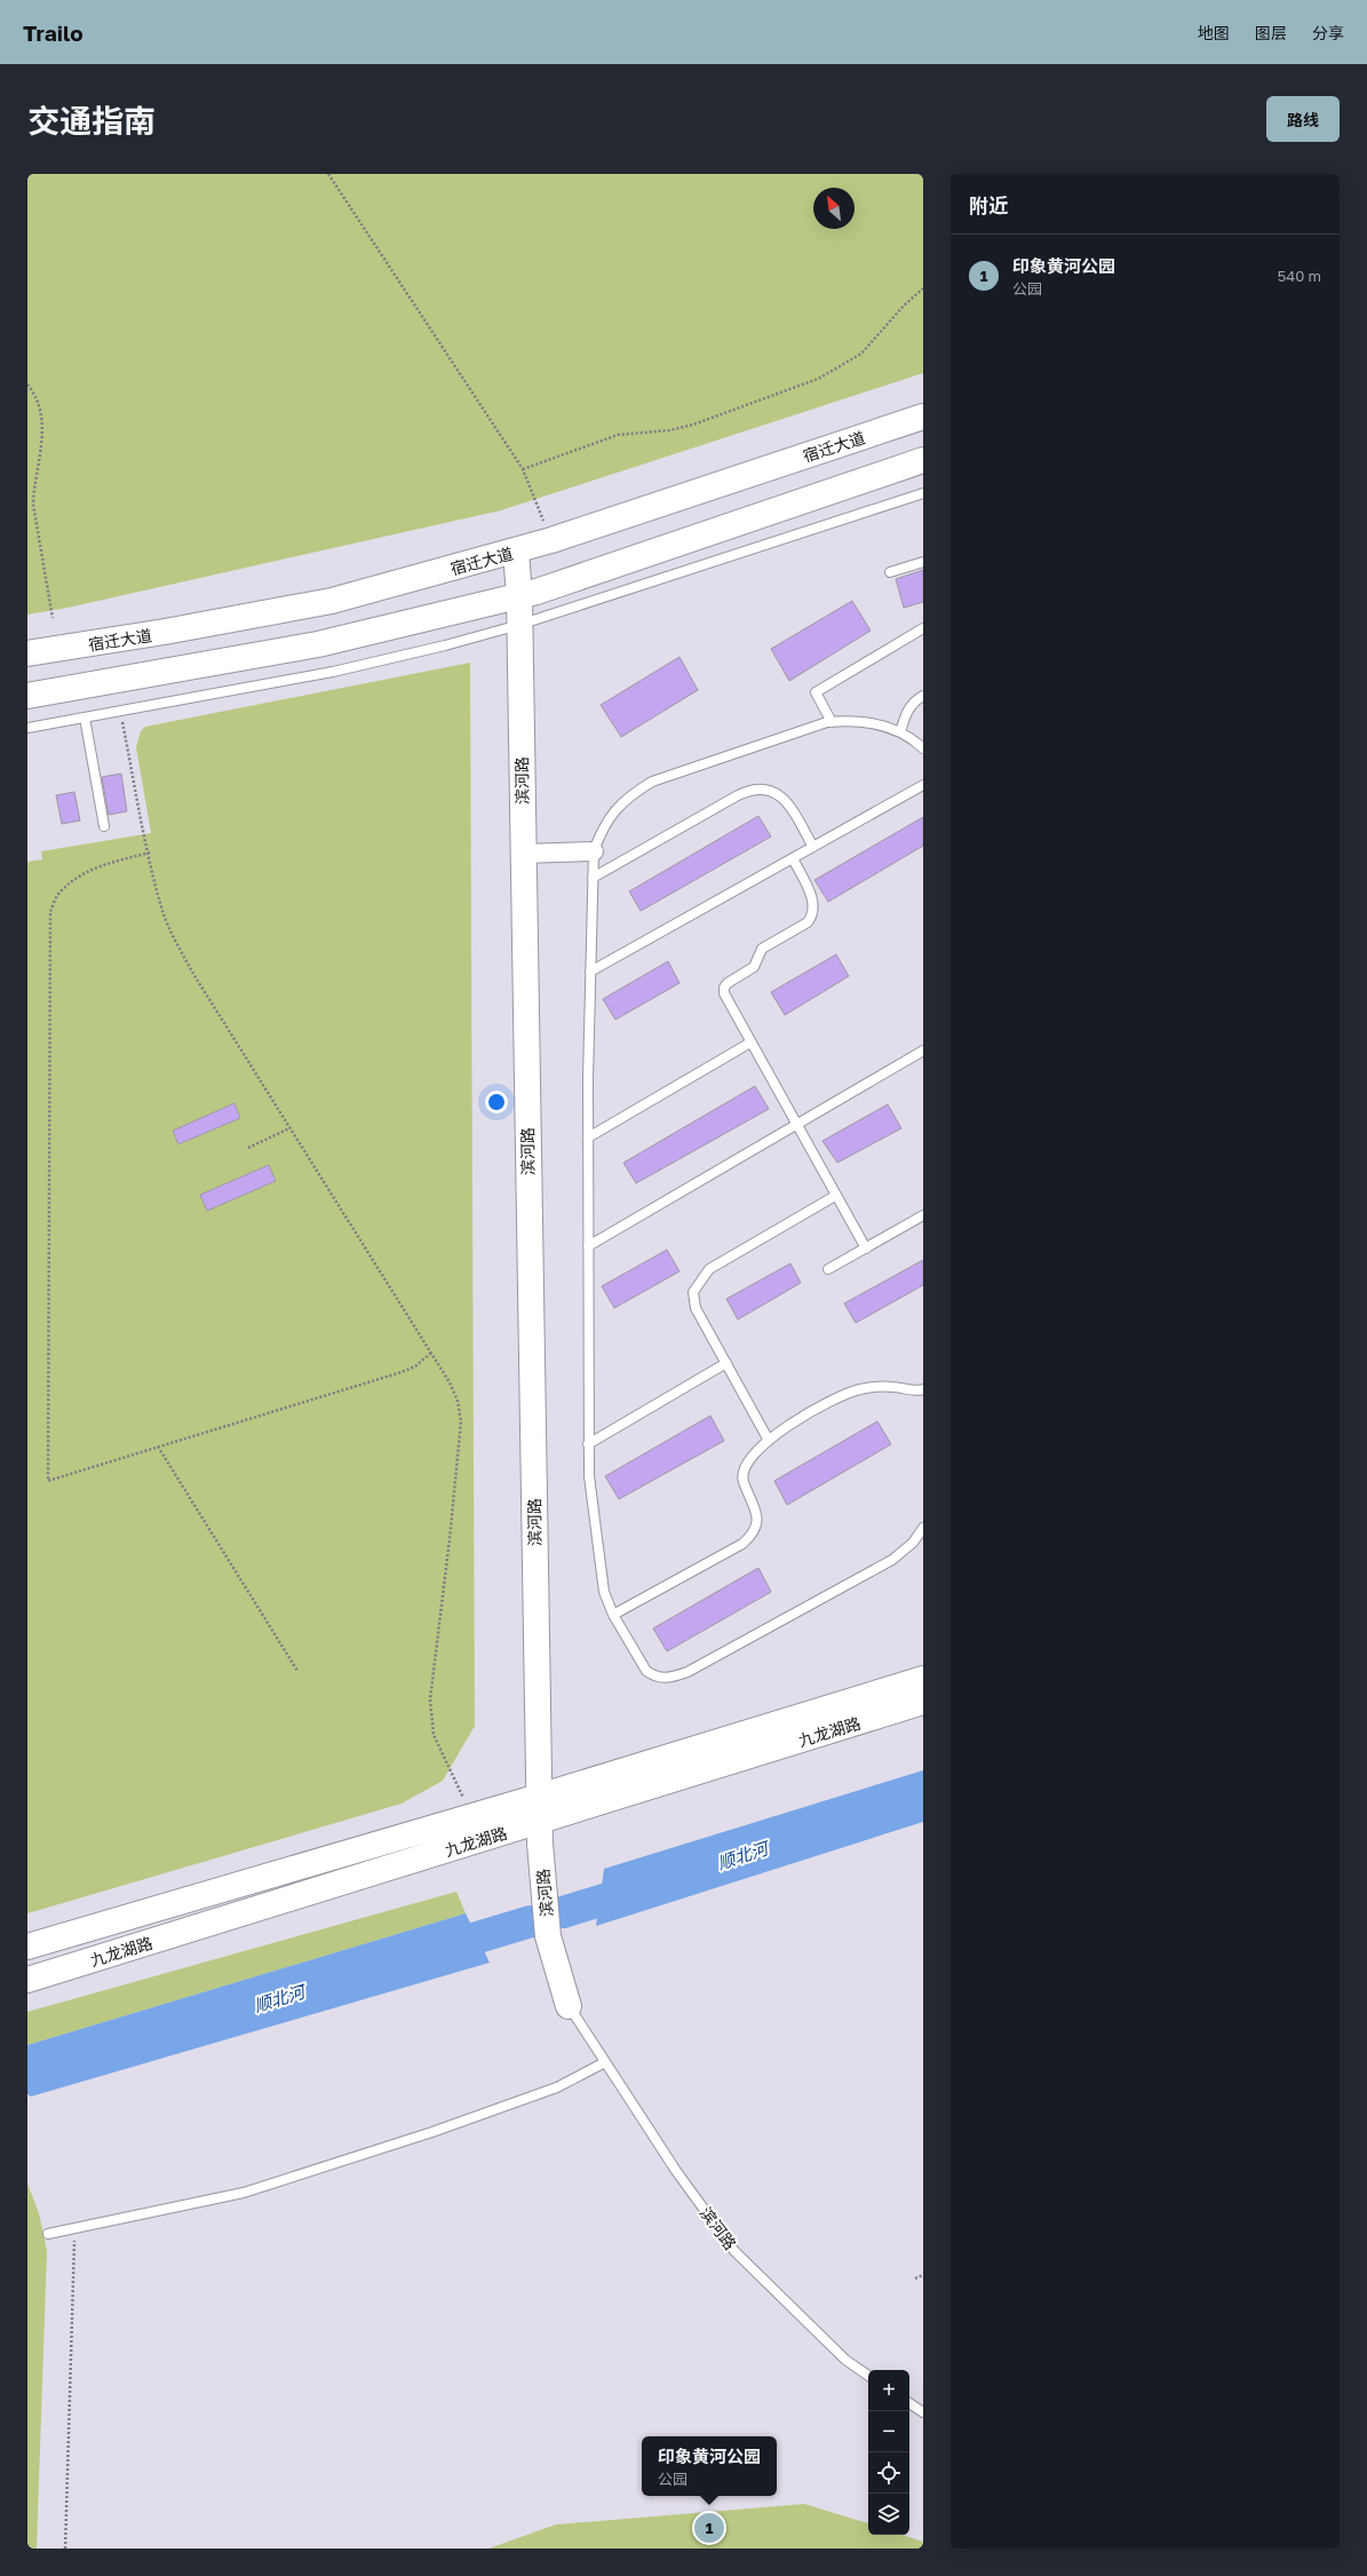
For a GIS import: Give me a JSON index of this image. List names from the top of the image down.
{
  "streets": {
    "main road": ["宿迁大道", "滨河路", "九龙湖路"]
  },
  "crossings": [
    ["宿迁大道", "滨河路"],
    ["滨河路", "九龙湖路"]
  ],
  "water": ["顺北河"],
  "north": "top left",
  "page": {
    "header": "Trailo",
    "nav": ["地图", "图层", "分享"],
    "title": "交通指南",
    "buttons": "路线",
    "heading": "附近",
    "list": [
      {
        "mark": "1",
        "name": "印象黄河公园",
        "note": "公园",
        "value": "540 m"
      }
    ],
    "map_buttons": ["+", "−"],
    "popup": ["印象黄河公园", "公园"],
    "pins": "1"
  }
}
